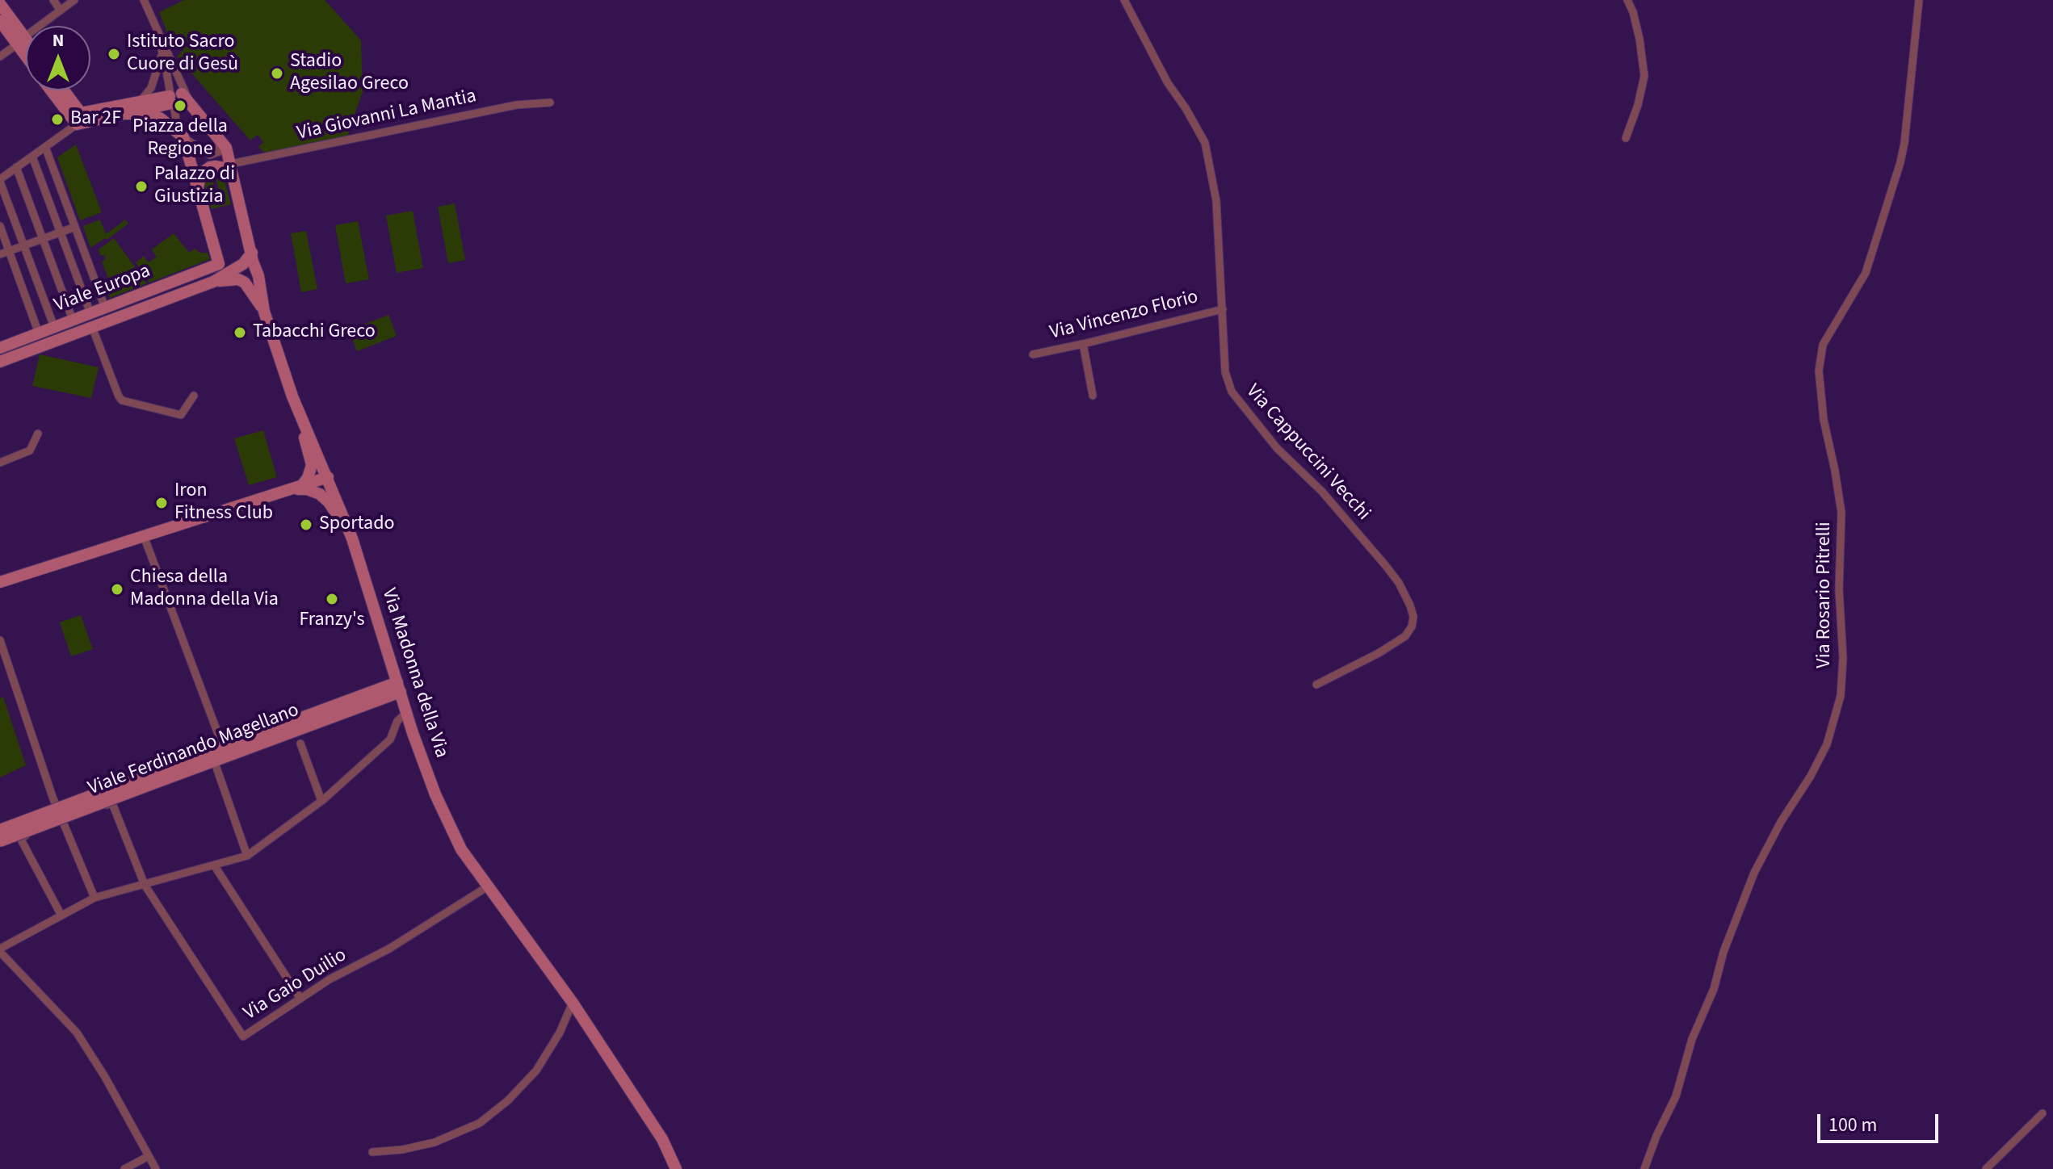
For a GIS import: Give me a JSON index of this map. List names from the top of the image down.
{
  "streets": {
    "street": [
      "Via Giovanni La Mantia",
      "Viale Europa",
      "Via Vincenzo Florio",
      "Via Cappuccini Vecchi",
      "Via Rosario Pitrelli",
      "Via Madonna della Via",
      "Viale Ferdinando Magellano",
      "Via Gaio Duilio"
    ]
  },
  "crossings": [
    ["Via Giovanni La Mantia", "Via Madonna della Via"],
    ["Via Vincenzo Florio", "Via Cappuccini Vecchi"],
    ["Via Madonna della Via", "Viale Ferdinando Magellano"],
    ["Via Madonna della Via", "Via Gaio Duilio"]
  ],
  "places": [
    "Istituto Sacro Cuore di Gesù",
    "Stadio Agesilao Greco",
    "Piazza della Regione",
    "Bar 2F",
    "Palazzo di Giustizia",
    "Tabacchi Greco",
    "Iron Fitness Club",
    "Sportado",
    "Chiesa della Madonna della Via",
    "Franzy's"
  ],
  "scale_bar": "100 m",
  "north": "top"
}
